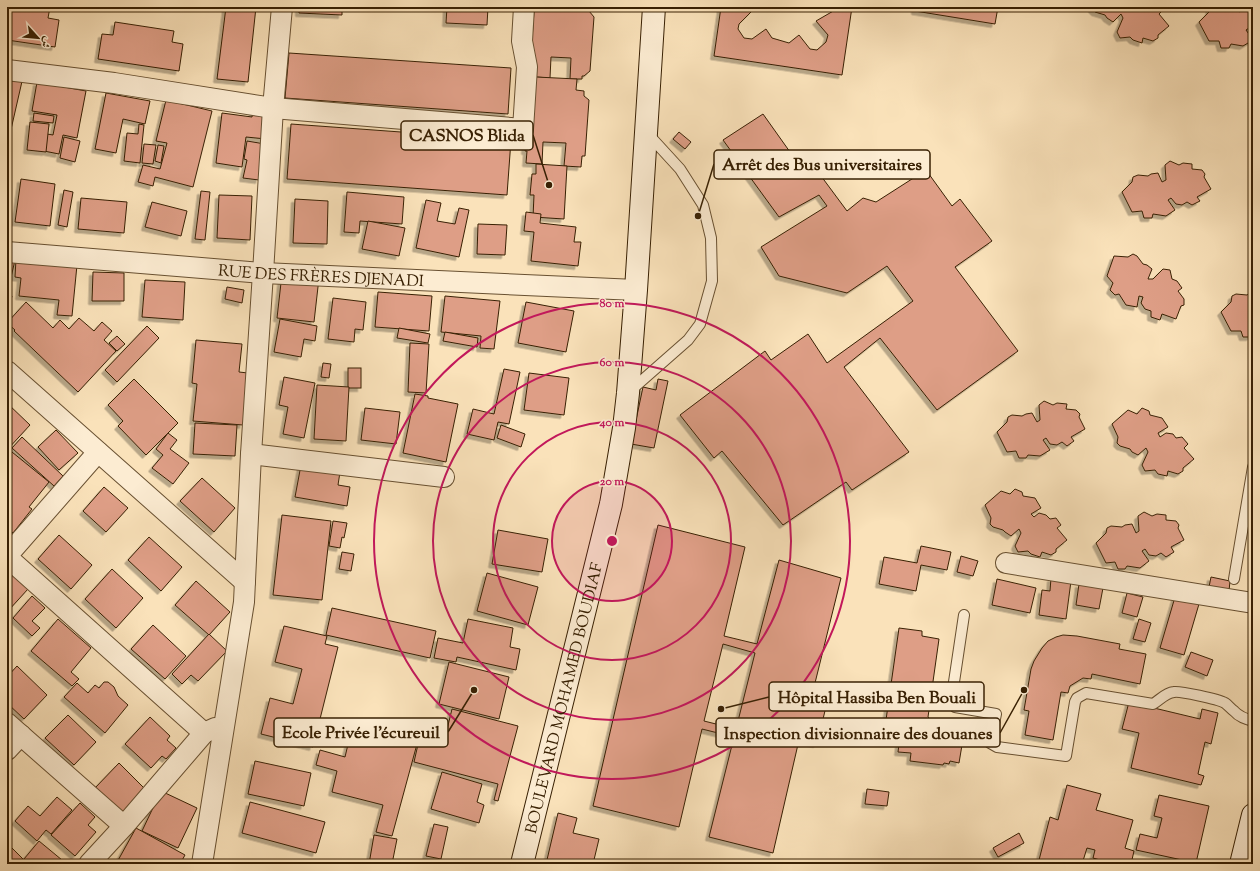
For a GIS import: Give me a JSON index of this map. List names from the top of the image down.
{
  "streets": {
    "main road": ["BOULEVARD MOHAMED BOUDIAF"],
    "street": ["RUE DES FRÈRES DJENADI"]
  },
  "crossings": [
    ["RUE DES FRÈRES DJENADI", "BOULEVARD MOHAMED BOUDIAF"]
  ],
  "places": [
    "CASNOS Blida",
    "Arrêt des Bus universitaires",
    "Ecole Privée l'écureuil",
    "Inspection divisionnaire des douanes",
    "Hôpital Hassiba Ben Bouali"
  ],
  "north": "bottom right",
  "rings": [
    "80 m",
    "60 m",
    "40 m",
    "20 m"
  ]
}
